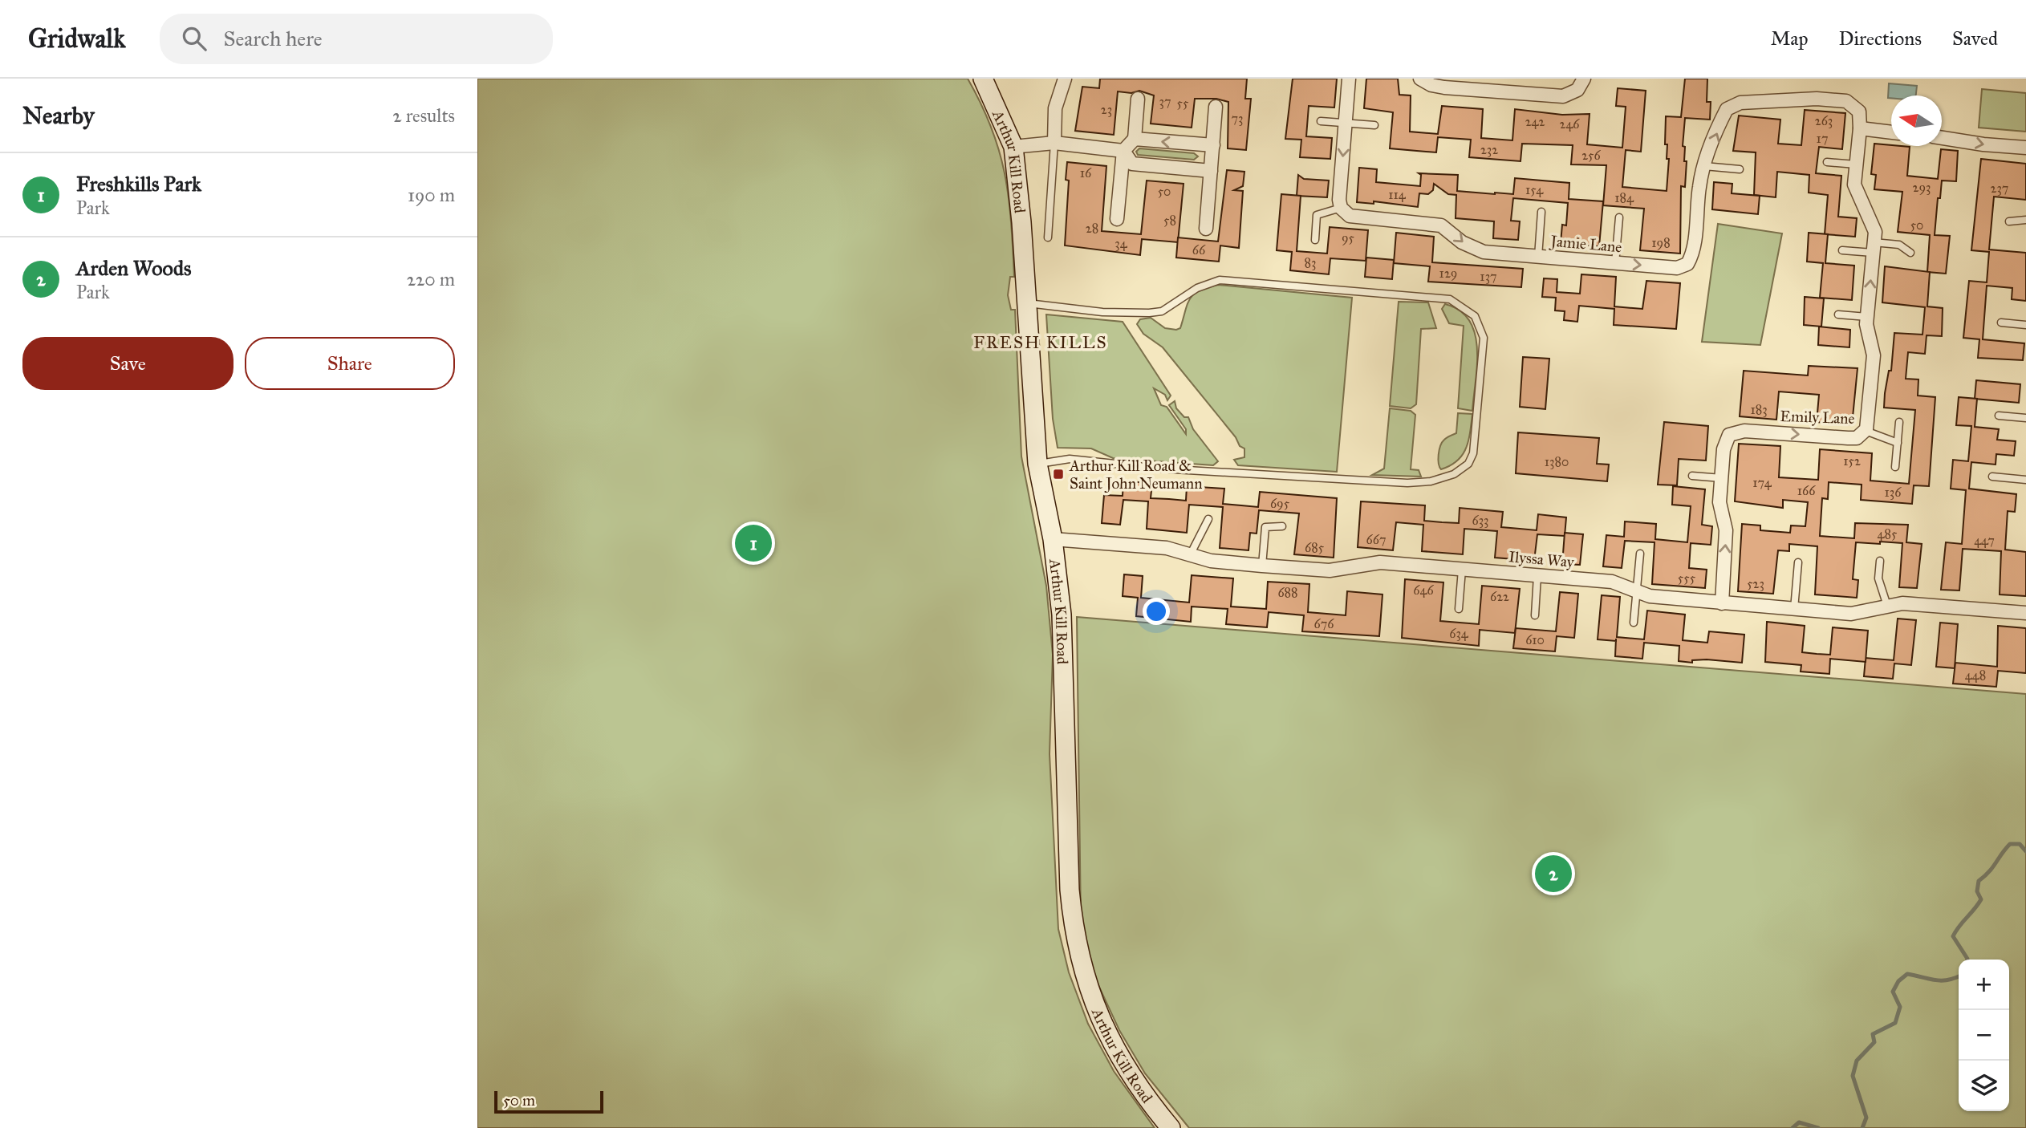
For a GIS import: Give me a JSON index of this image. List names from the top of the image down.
{
  "streets": {
    "street": [
      "Arthur Kill Road",
      "Jamie Lane",
      "Emily Lane",
      "Ilyssa Way"
    ]
  },
  "crossings": [
    ["Arthur Kill Road", "Ilyssa Way"],
    ["Jamie Lane", "Emily Lane"],
    ["Emily Lane", "Ilyssa Way"]
  ],
  "districts": ["FRESH KILLS"],
  "places": {
    "transit": ["Arthur Kill Road & Saint John Neumann"]
  },
  "house_numbers": [
    "37",
    "55",
    "23",
    "73",
    "263",
    "242",
    "246",
    "17",
    "232",
    "256",
    "16",
    "293",
    "237",
    "154",
    "50",
    "114",
    "184",
    "58",
    "50",
    "28",
    "95",
    "198",
    "34",
    "66",
    "83",
    "129",
    "137",
    "183",
    "152",
    "1380",
    "174",
    "166",
    "136",
    "695",
    "633",
    "485",
    "667",
    "447",
    "685",
    "555",
    "523",
    "646",
    "688",
    "622",
    "676",
    "634",
    "610",
    "448"
  ],
  "scale_bar": "50 m",
  "north": "left",
  "page": {
    "header": "Gridwalk",
    "search": "Search here",
    "nav": ["Map", "Directions", "Saved"],
    "heading": ["Nearby", "2 results"],
    "list": [
      {
        "mark": "1",
        "name": "Freshkills Park",
        "note": "Park",
        "value": "190 m"
      },
      {
        "mark": "2",
        "name": "Arden Woods",
        "note": "Park",
        "value": "220 m"
      }
    ],
    "buttons": ["Save", "Share"],
    "pins": ["1", "2"],
    "map_buttons": ["+", "−"],
    "scale": "50 m"
  }
}
